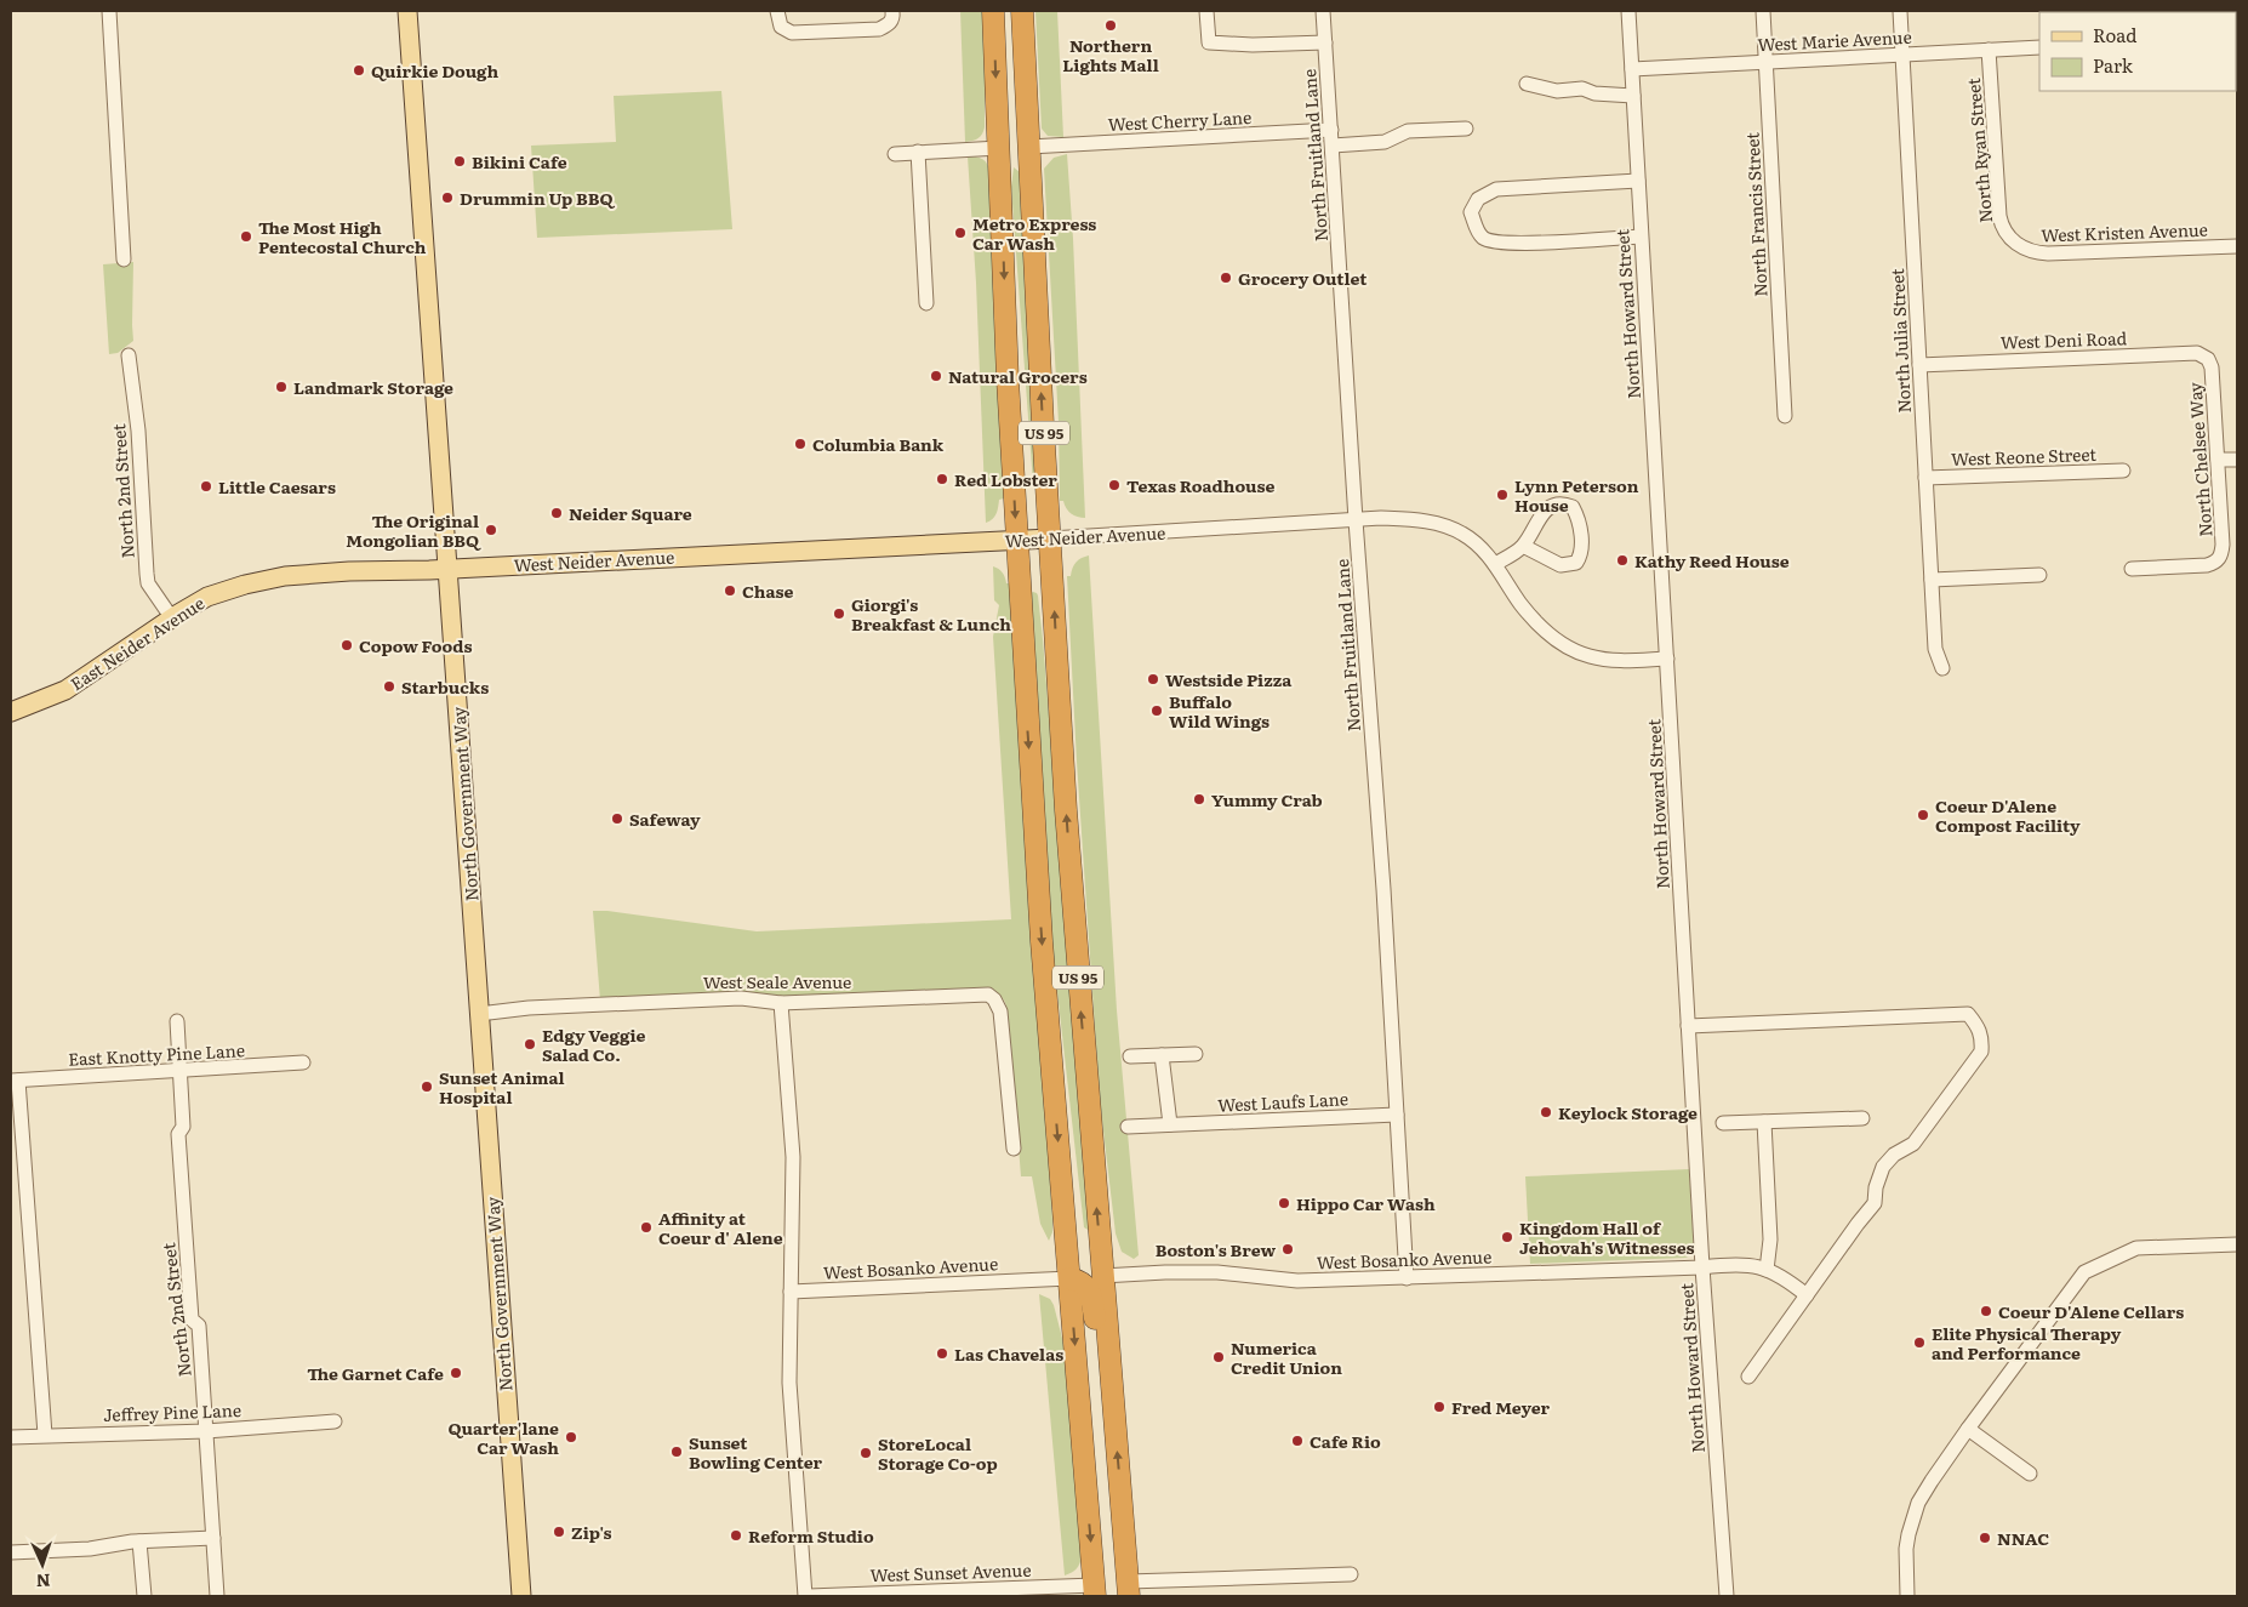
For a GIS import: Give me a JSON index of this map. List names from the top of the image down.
{
  "streets": {
    "highway": ["US 95"],
    "main road": ["West Neider Avenue", "East Neider Avenue", "North Government Way"],
    "street": [
      "West Marie Avenue",
      "West Cherry Lane",
      "North Ryan Street",
      "North Fruitland Lane",
      "North Francis Street",
      "West Kristen Avenue",
      "North Howard Street",
      "West Deni Road",
      "North Julia Street",
      "West Reone Street",
      "North Chelsee Way",
      "North 2nd Street",
      "West Seale Avenue",
      "East Knotty Pine Lane",
      "West Laufs Lane",
      "West Bosanko Avenue",
      "Jeffrey Pine Lane",
      "West Sunset Avenue"
    ]
  },
  "crossings": [
    ["West Marie Avenue", "North Ryan Street"],
    ["West Marie Avenue", "North Francis Street"],
    ["West Marie Avenue", "North Howard Street"],
    ["West Marie Avenue", "North Julia Street"],
    ["West Cherry Lane", "North Fruitland Lane"],
    ["West Cherry Lane", "US 95"],
    ["North Ryan Street", "West Kristen Avenue"],
    ["North Fruitland Lane", "West Neider Avenue"],
    ["North Fruitland Lane", "West Laufs Lane"],
    ["North Fruitland Lane", "West Bosanko Avenue"],
    ["North Howard Street", "West Neider Avenue"],
    ["North Howard Street", "West Bosanko Avenue"],
    ["West Deni Road", "North Julia Street"],
    ["West Deni Road", "North Chelsee Way"],
    ["North Julia Street", "West Reone Street"],
    ["US 95", "West Neider Avenue"],
    ["US 95", "West Bosanko Avenue"],
    ["US 95", "West Sunset Avenue"],
    ["North 2nd Street", "East Neider Avenue"],
    ["North 2nd Street", "East Knotty Pine Lane"],
    ["North 2nd Street", "Jeffrey Pine Lane"],
    ["West Neider Avenue", "East Neider Avenue"],
    ["West Neider Avenue", "North Government Way"],
    ["East Neider Avenue", "North Government Way"],
    ["North Government Way", "West Seale Avenue"]
  ],
  "places": [
    "Northern Lights Mall",
    "Quirkie Dough",
    "Bikini Cafe",
    "Drummin Up BBQ",
    "Metro Express Car Wash",
    "The Most High Pentecostal Church",
    "Grocery Outlet",
    "Natural Grocers",
    "Landmark Storage",
    "Columbia Bank",
    "Red Lobster",
    "Texas Roadhouse",
    "Little Caesars",
    "Lynn Peterson House",
    "Neider Square",
    "The Original Mongolian BBQ",
    "Kathy Reed House",
    "Chase",
    "Giorgi's Breakfast & Lunch",
    "Copow Foods",
    "Westside Pizza",
    "Starbucks",
    "Buffalo Wild Wings",
    "Yummy Crab",
    "Coeur D'Alene Compost Facility",
    "Safeway",
    "Edgy Veggie Salad Co.",
    "Sunset Animal Hospital",
    "Keylock Storage",
    "Hippo Car Wash",
    "Affinity at Coeur d' Alene",
    "Kingdom Hall of Jehovah's Witnesses",
    "Boston's Brew",
    "Coeur D'Alene Cellars",
    "Elite Physical Therapy and Performance",
    "Las Chavelas",
    "Numerica Credit Union",
    "The Garnet Cafe",
    "Fred Meyer",
    "Quarter'lane Car Wash",
    "Cafe Rio",
    "Sunset Bowling Center",
    "StoreLocal Storage Co-op",
    "Zip's",
    "Reform Studio",
    "NNAC"
  ],
  "legend": ["Road", "Park"],
  "north": "bottom"
}
